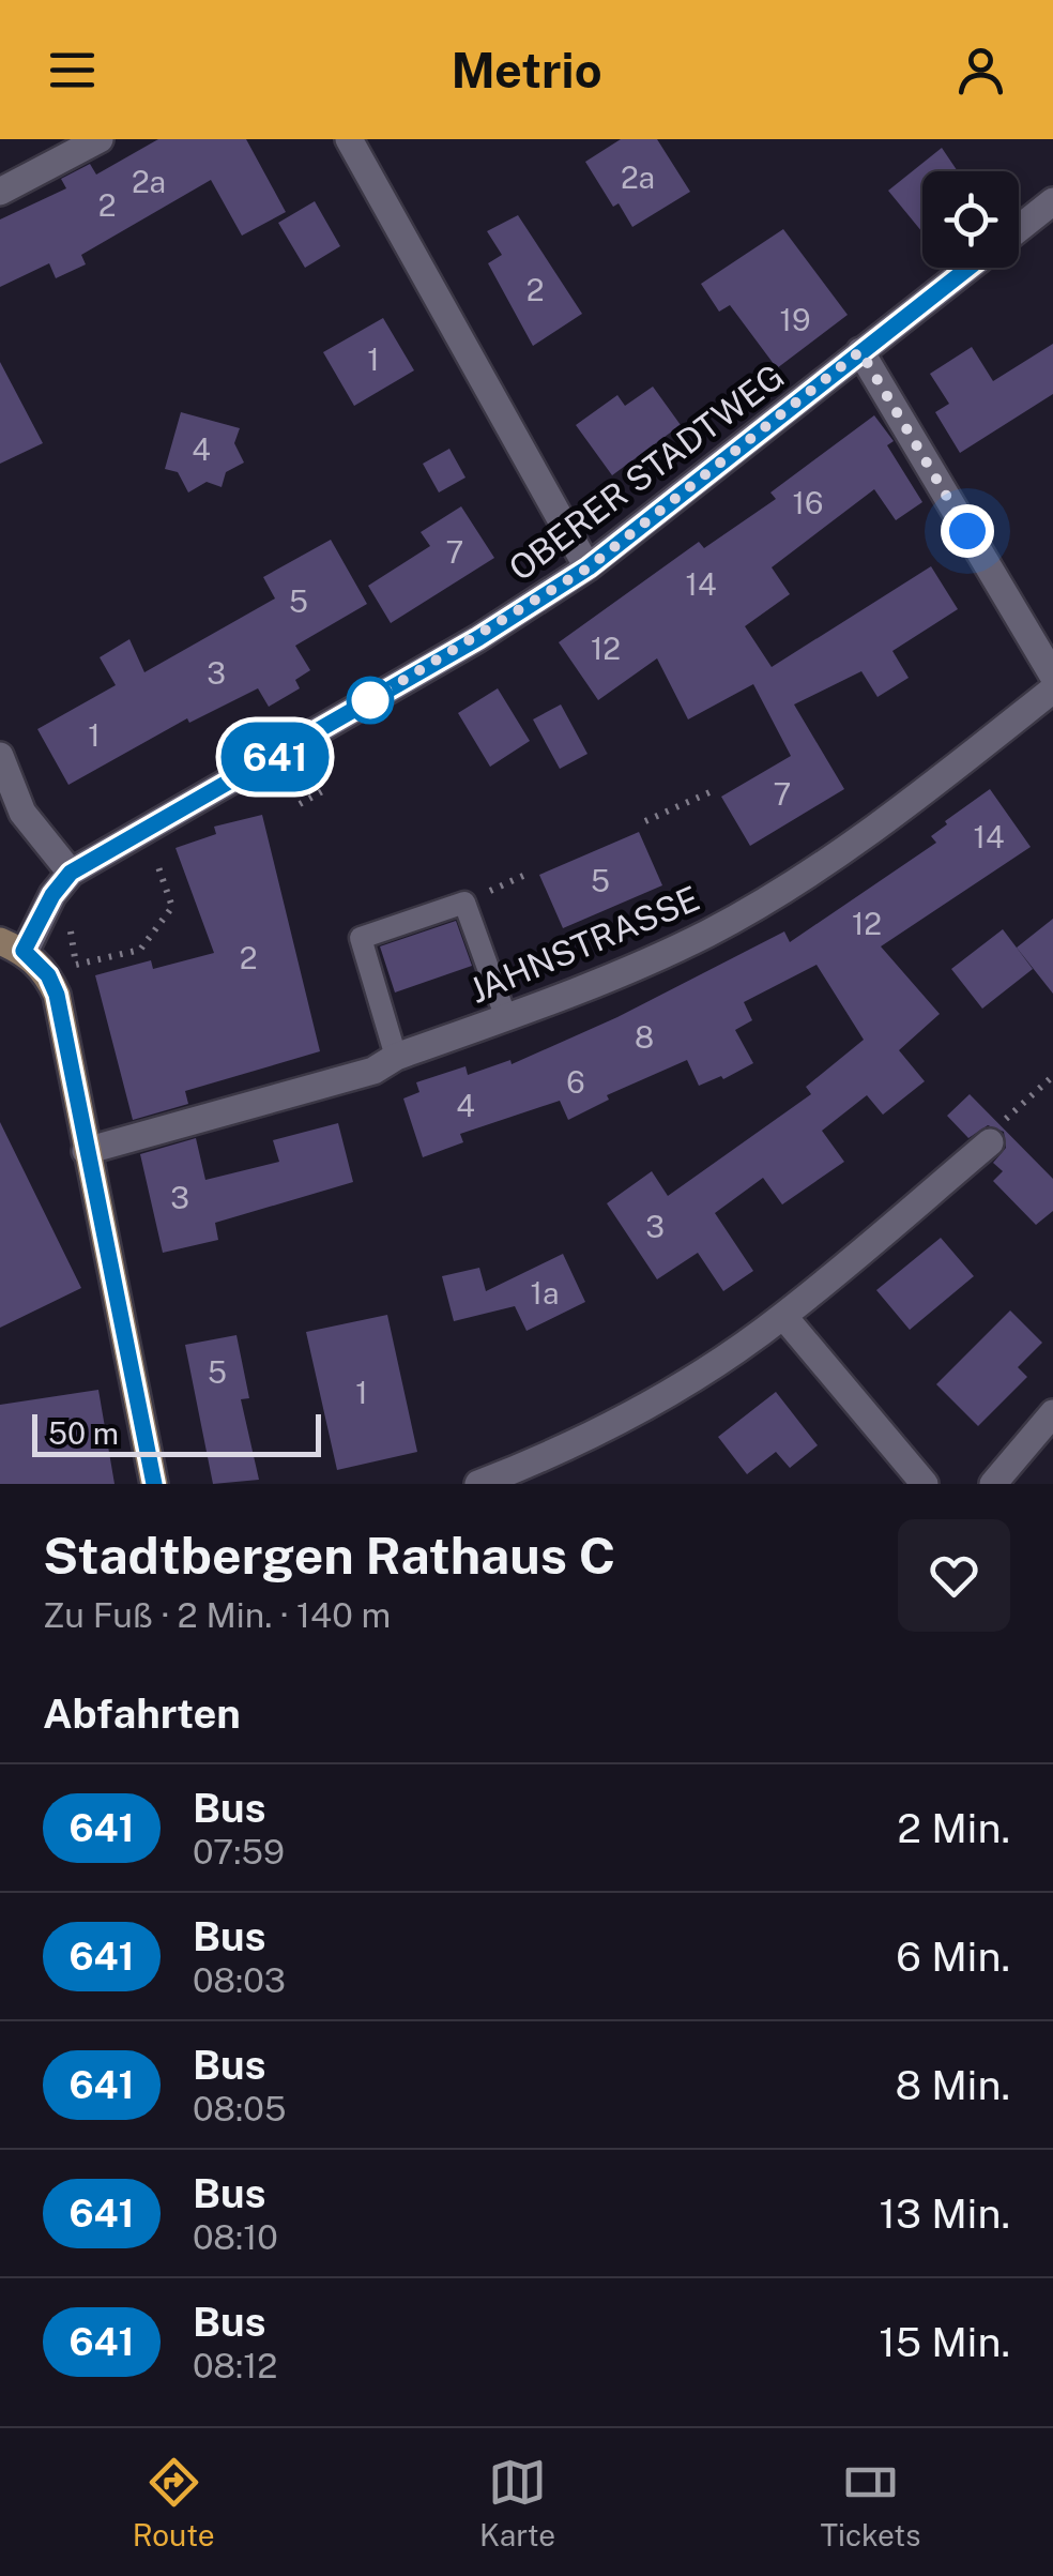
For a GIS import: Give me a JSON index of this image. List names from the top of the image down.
{
  "streets": {
    "street": ["OBERER STADTWEG", "JAHNSTRASSE"]
  },
  "lines": ["bus line 641"],
  "house_numbers": [
    "2a",
    "2a",
    "2",
    "2",
    "19",
    "1",
    "4",
    "16",
    "7",
    "14",
    "5",
    "12",
    "3",
    "1",
    "7",
    "14",
    "5",
    "12",
    "2",
    "8",
    "6",
    "4",
    "3",
    "3",
    "1a",
    "5",
    "1"
  ],
  "scale_bar": "50 m",
  "page": {
    "header": "Metrio",
    "on_map": "641",
    "scale": "50 m",
    "heading": [
      ["Stadtbergen Rathaus C", "Zu Fuß · 2 Min. · 140 m"],
      "Abfahrten"
    ],
    "list": [
      {
        "mark": "641",
        "name": "Bus",
        "note": "07:59",
        "value": "2 Min."
      },
      {
        "mark": "641",
        "name": "Bus",
        "note": "08:03",
        "value": "6 Min."
      },
      {
        "mark": "641",
        "name": "Bus",
        "note": "08:05",
        "value": "8 Min."
      },
      {
        "mark": "641",
        "name": "Bus",
        "note": "08:10",
        "value": "13 Min."
      },
      {
        "mark": "641",
        "name": "Bus",
        "note": "08:12",
        "value": "15 Min."
      }
    ],
    "tabs": ["Route", "Karte", "Tickets"]
  }
}
